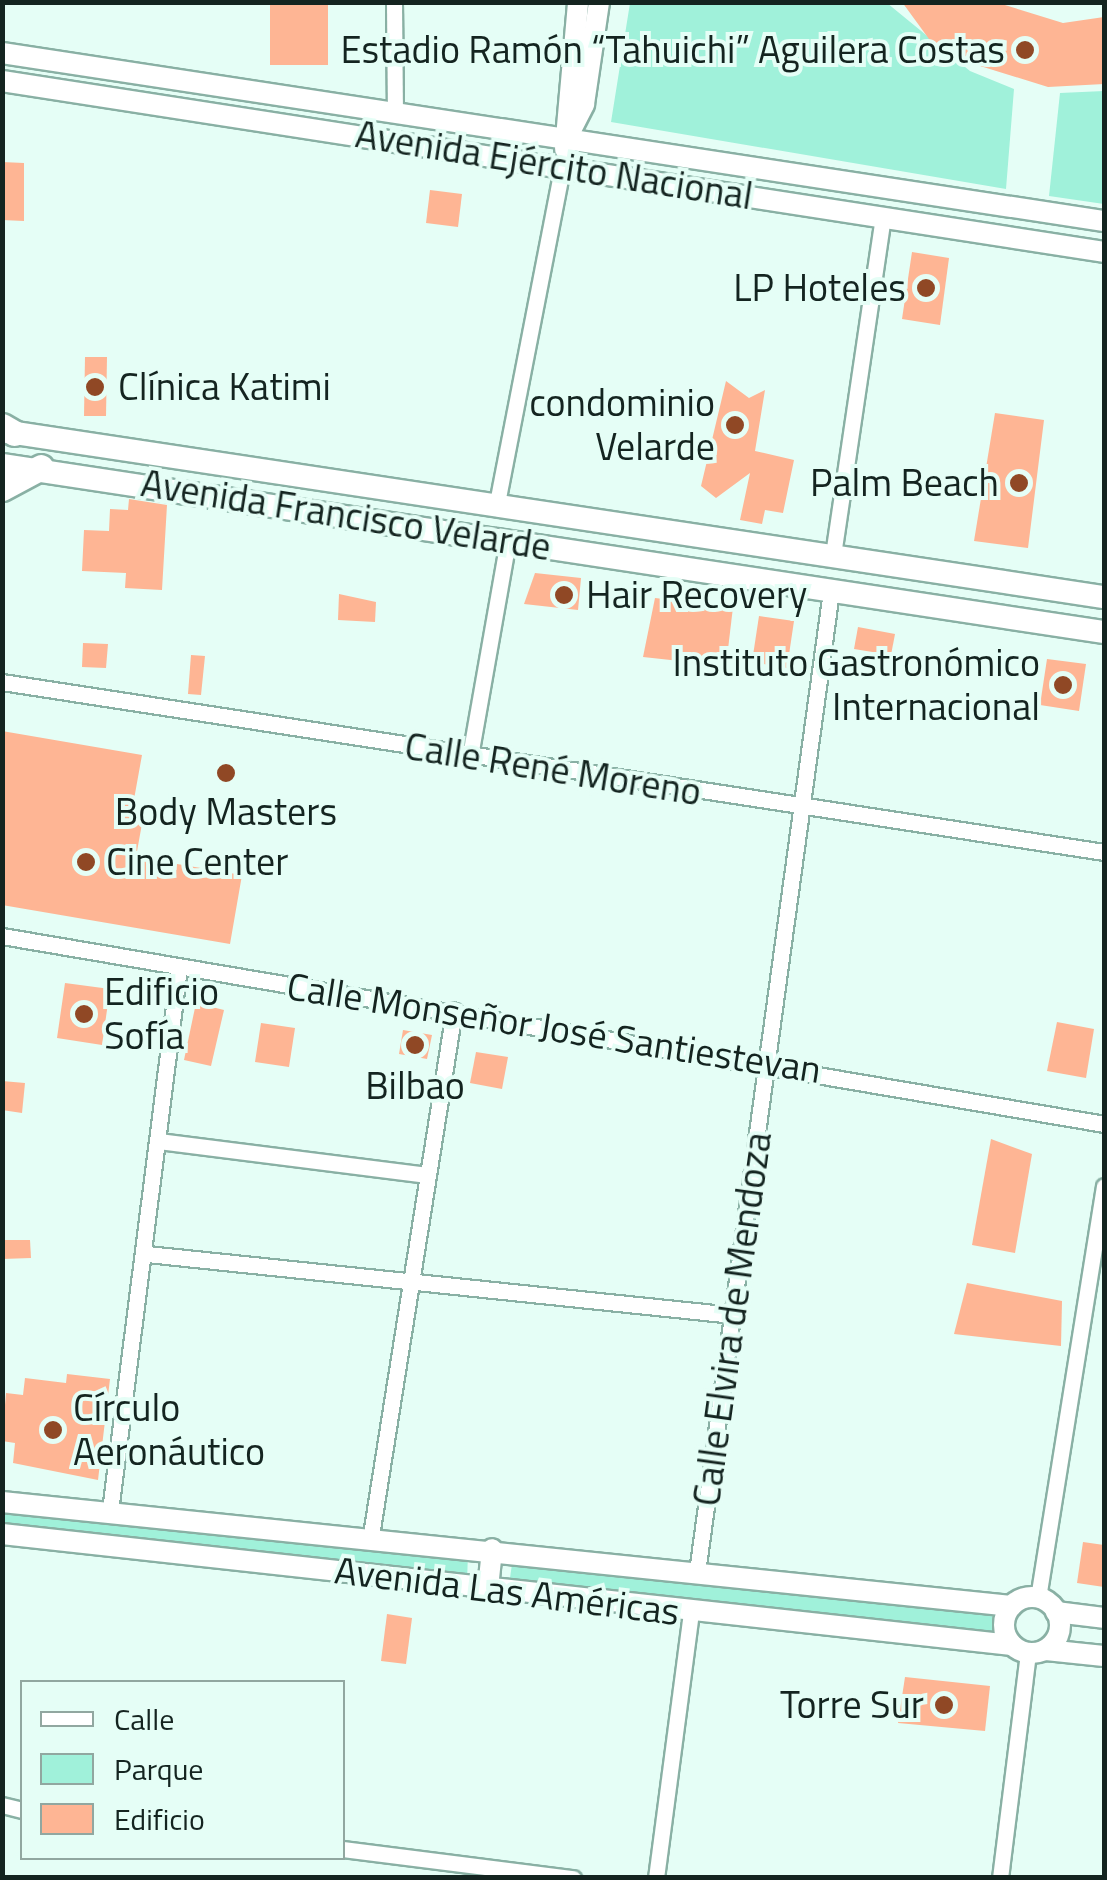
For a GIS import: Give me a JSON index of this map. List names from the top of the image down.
{
  "streets": {
    "main road": ["Avenida Francisco Velarde"],
    "street": [
      "Avenida Ejército Nacional",
      "Calle René Moreno",
      "Calle Monseñor José Santiestevan",
      "Calle Elvira de Mendoza",
      "Avenida Las Américas"
    ]
  },
  "crossings": [
    ["Avenida Francisco Velarde", "Calle Elvira de Mendoza"],
    ["Calle René Moreno", "Calle Elvira de Mendoza"],
    ["Calle Monseñor José Santiestevan", "Calle Elvira de Mendoza"],
    ["Calle Elvira de Mendoza", "Avenida Las Américas"]
  ],
  "places": [
    "Estadio Ramón “Tahuichi” Aguilera Costas",
    "LP Hoteles",
    "Clínica Katimi",
    "condominio Velarde",
    "Palm Beach",
    "Hair Recovery",
    "Instituto Gastronómico Internacional",
    "Body Masters",
    "Cine Center",
    "Edificio Sofía",
    "Bilbao",
    "Círculo Aeronáutico",
    "Torre Sur"
  ],
  "legend": ["Calle", "Parque", "Edificio"]
}
